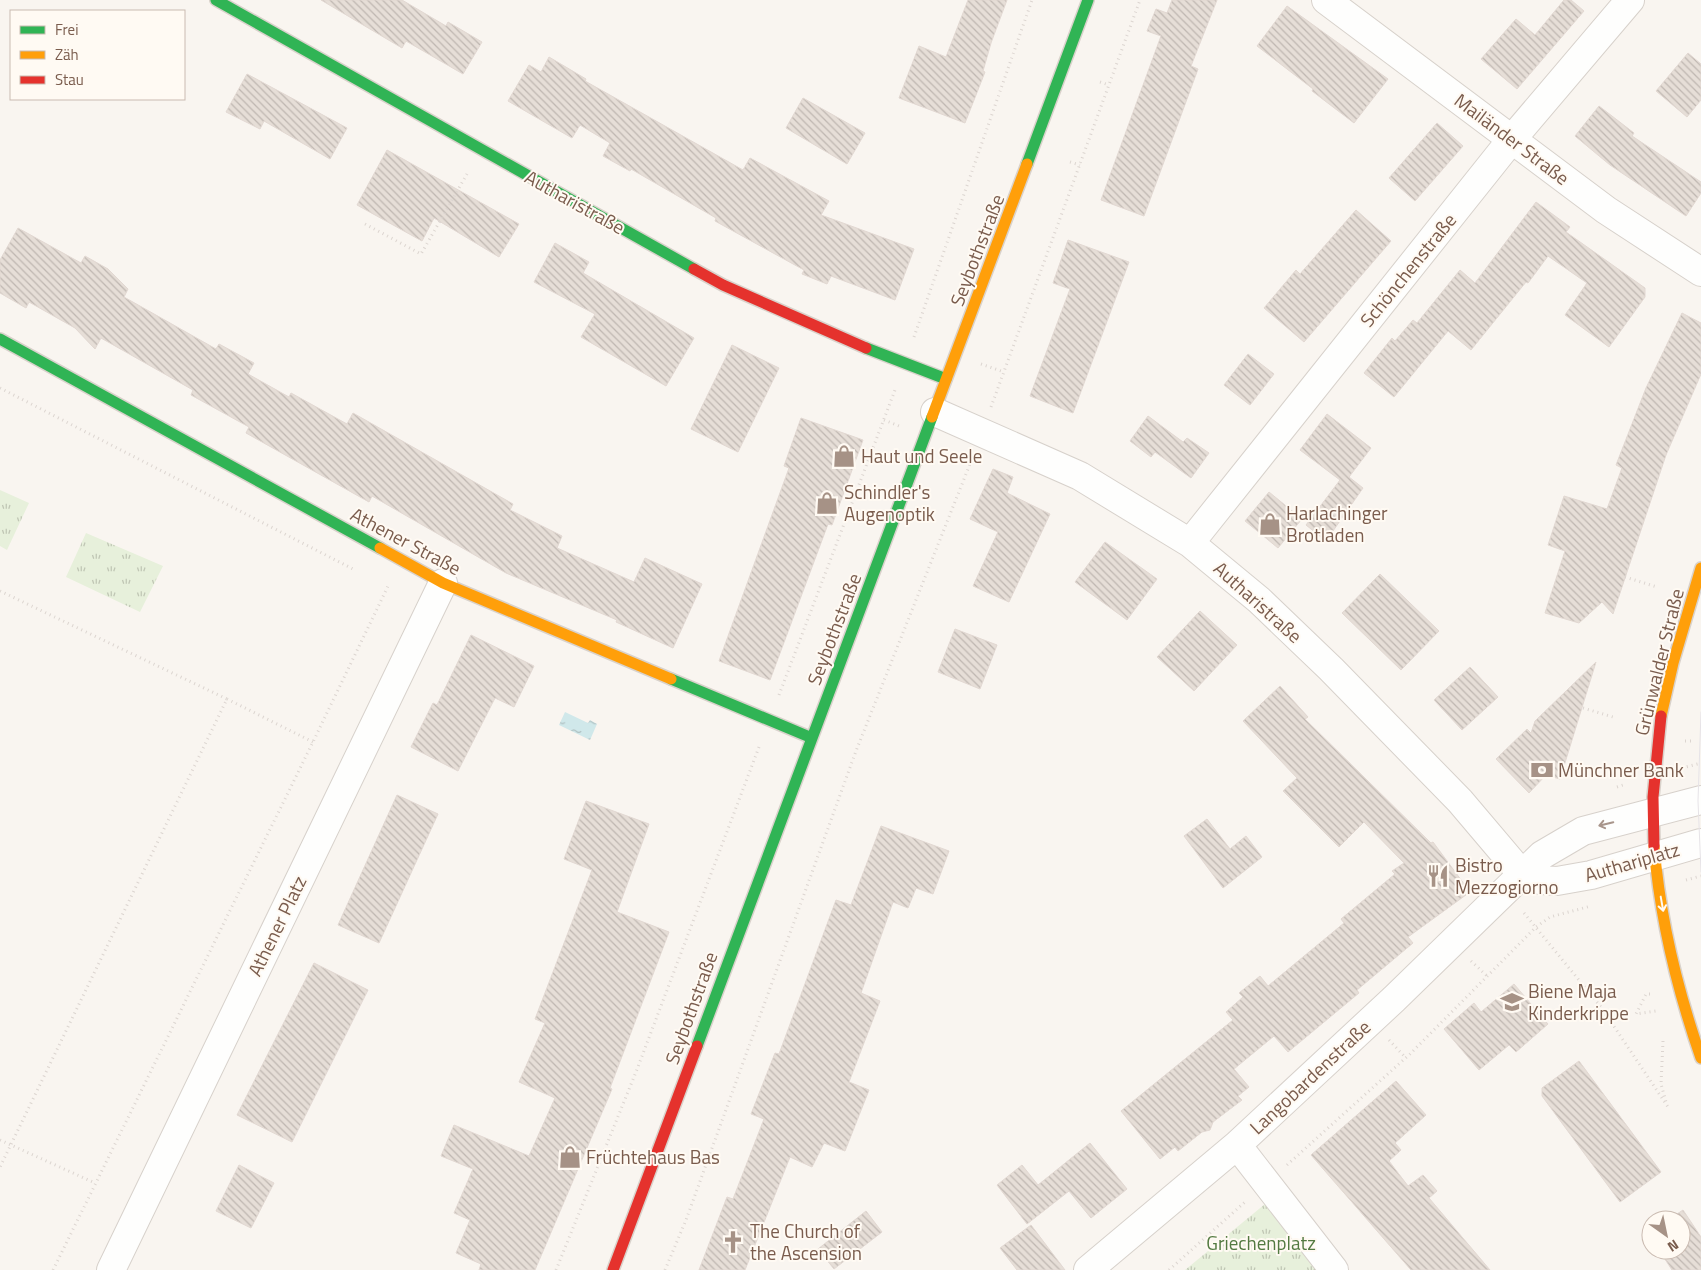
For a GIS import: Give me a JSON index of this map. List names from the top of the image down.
{
  "streets": {
    "street": [
      "Mailänder Straße",
      "Autharistraße",
      "Seybothstraße",
      "Schönchenstraße",
      "Athener Straße",
      "Grünwalder Straße",
      "Authariplatz",
      "Athener Platz",
      "Langobardenstraße"
    ]
  },
  "crossings": [
    ["Mailänder Straße", "Schönchenstraße"],
    ["Autharistraße", "Seybothstraße"],
    ["Autharistraße", "Schönchenstraße"],
    ["Autharistraße", "Authariplatz"],
    ["Autharistraße", "Langobardenstraße"],
    ["Seybothstraße", "Athener Straße"],
    ["Athener Straße", "Athener Platz"],
    ["Grünwalder Straße", "Authariplatz"],
    ["Authariplatz", "Langobardenstraße"]
  ],
  "one_way": ["Grünwalder Straße"],
  "parks": ["Griechenplatz"],
  "places": {
    "shop": [
      "Haut und Seele",
      "Schindler's Augenoptik",
      "Harlachinger Brotladen",
      "Früchtehaus Bas"
    ],
    "bank": ["Münchner Bank"],
    "restaurant": ["Bistro Mezzogiorno"],
    "school or university": ["Biene Maja Kinderkrippe"],
    "church": ["The Church of the Ascension"]
  },
  "legend": ["Frei", "Zäh", "Stau"],
  "north": "bottom right"
}
